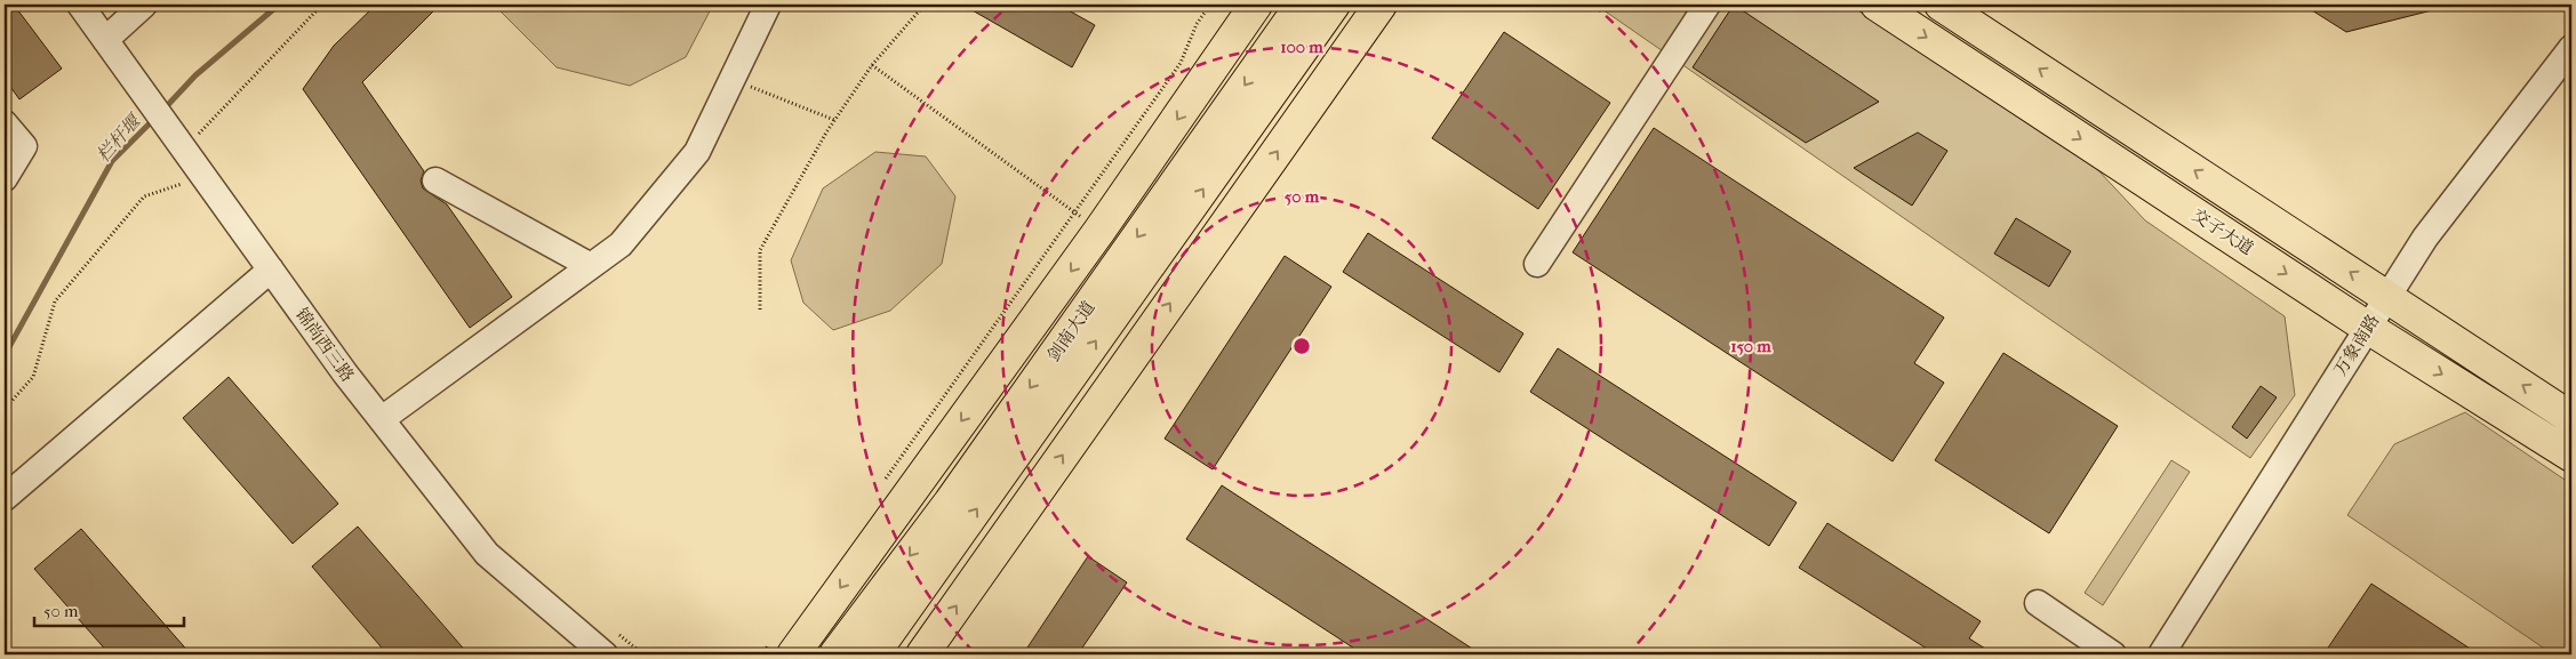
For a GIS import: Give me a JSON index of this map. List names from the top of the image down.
{
  "streets": {
    "main road": ["交子大道", "剑南大道"],
    "street": ["锦尚西三路", "万象南路"]
  },
  "crossings": [
    ["交子大道", "万象南路"]
  ],
  "water": ["栏杆堰"],
  "scale_bar": "50 m",
  "rings": ["100 m", "50 m", "150 m"]
}
